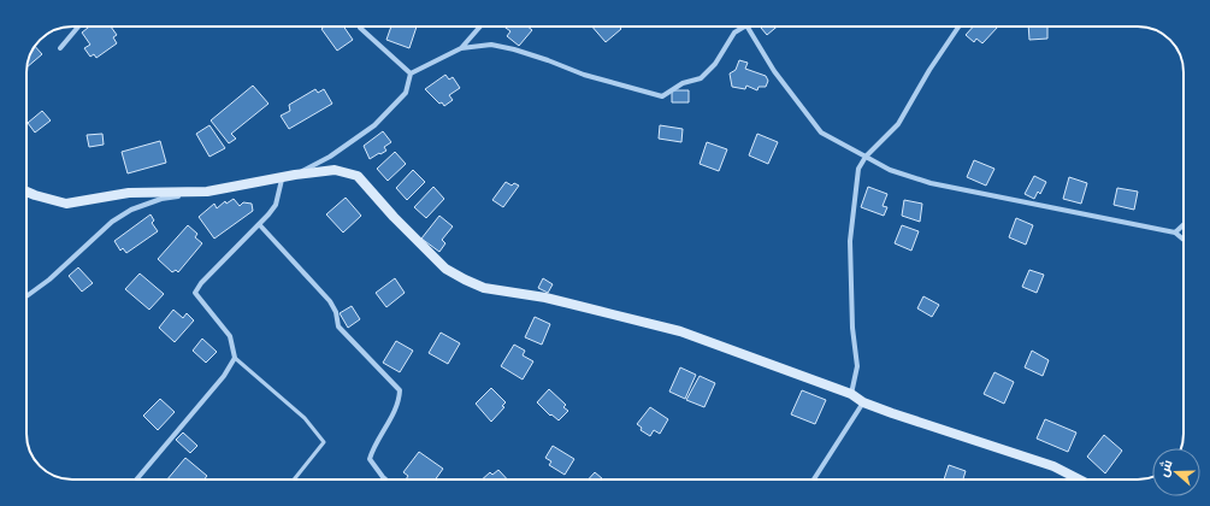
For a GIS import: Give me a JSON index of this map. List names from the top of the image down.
{
  "north": "left"
}
